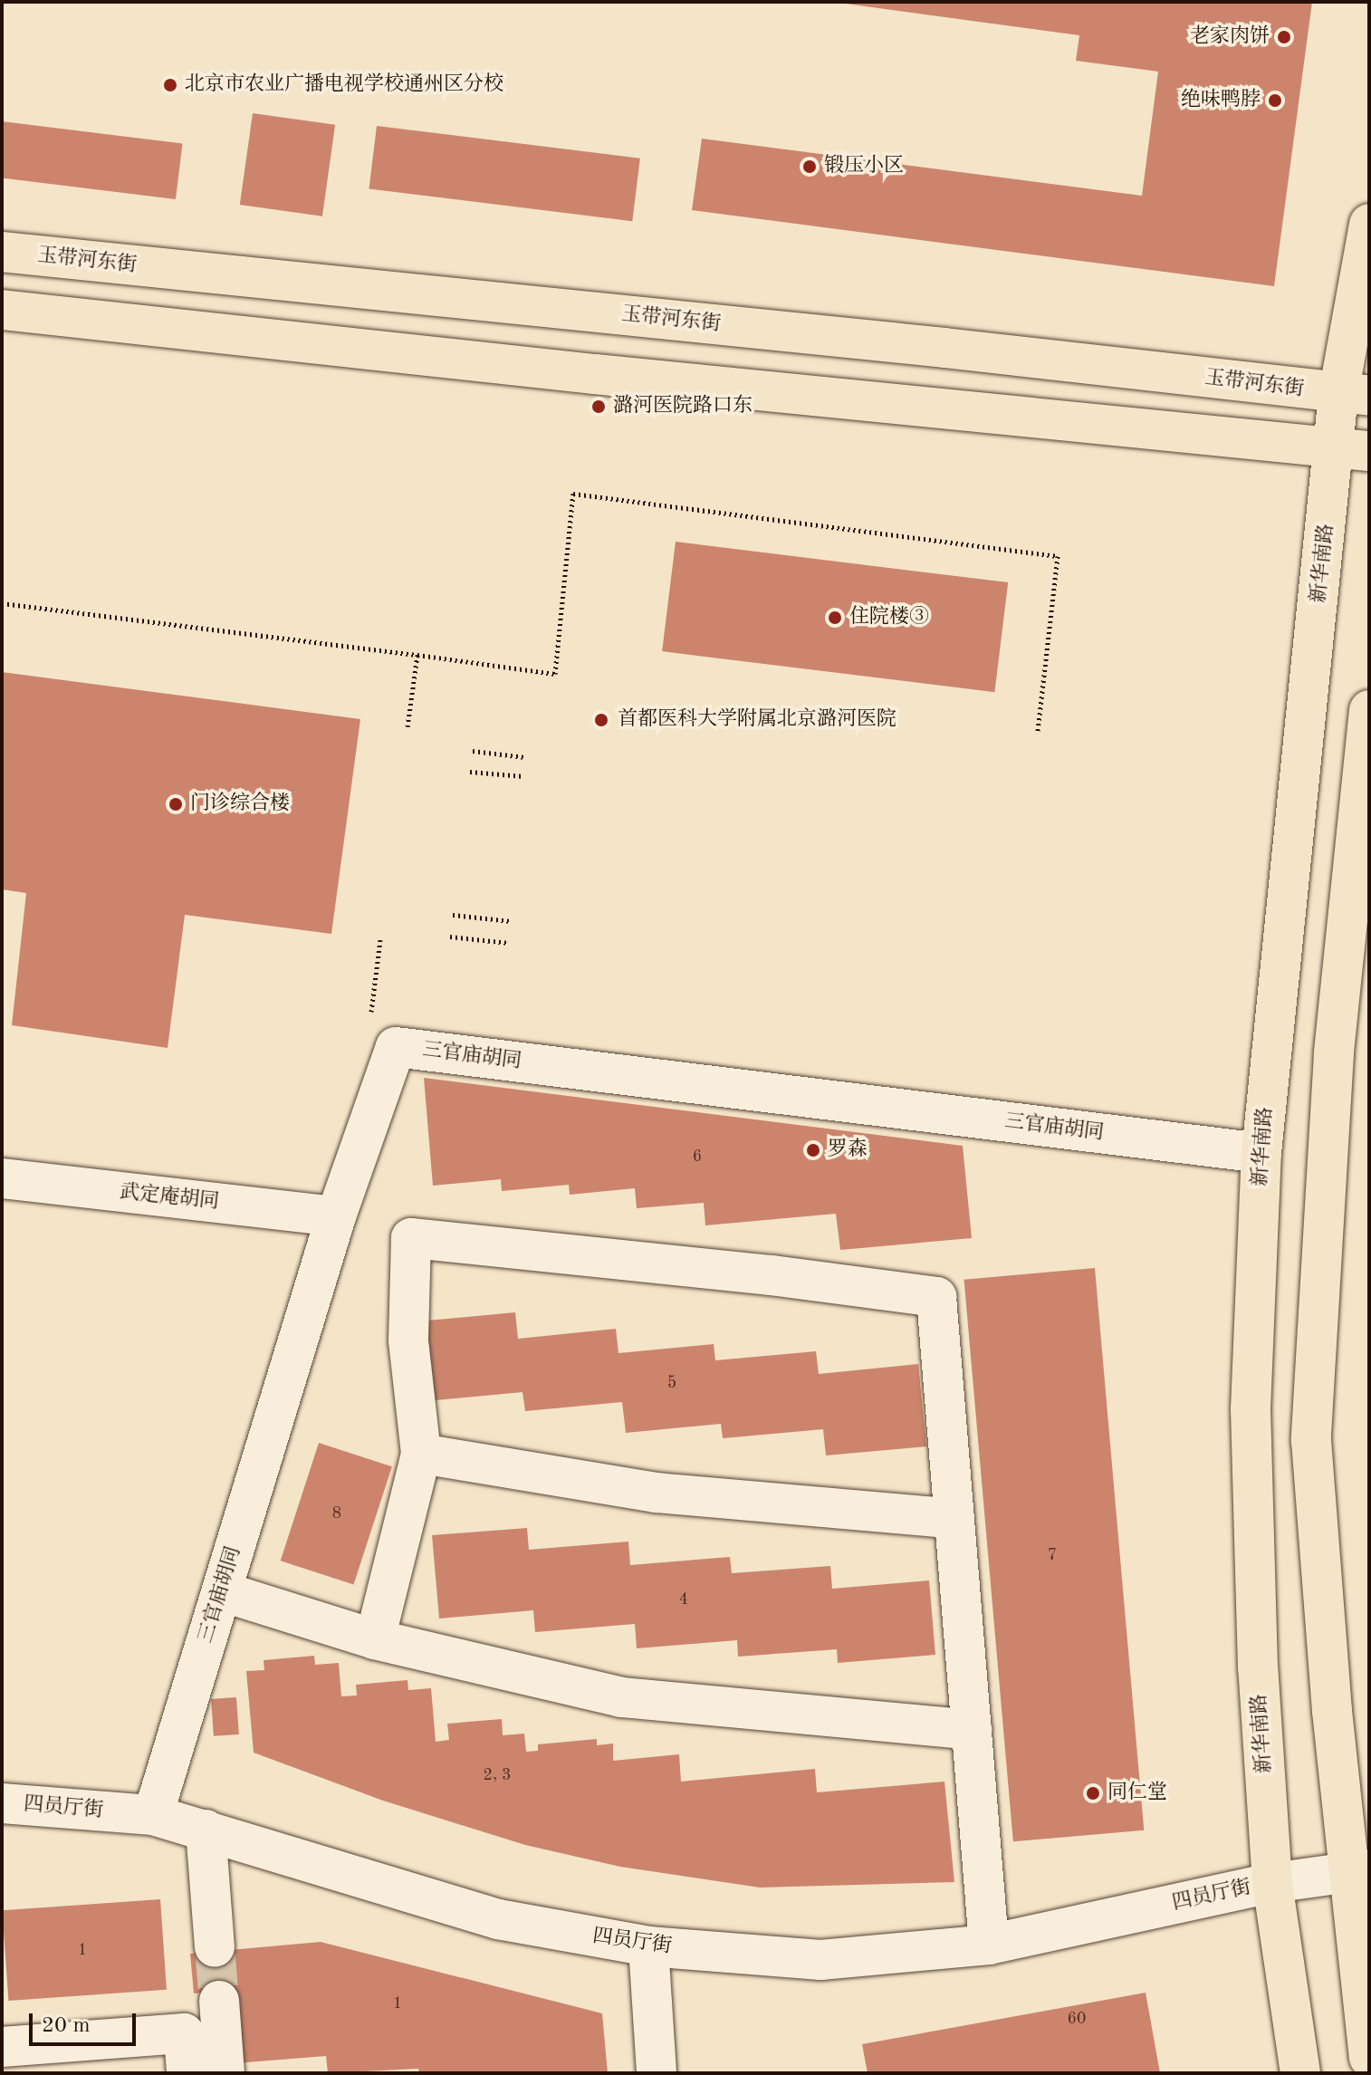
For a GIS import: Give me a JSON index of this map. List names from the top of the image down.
{
  "streets": {
    "main road": ["玉带河东街", "新华南路"],
    "street": ["三官庙胡同", "武定庵胡同", "四员厅街"]
  },
  "crossings": [
    ["玉带河东街", "新华南路"],
    ["新华南路", "三官庙胡同"],
    ["新华南路", "四员厅街"],
    ["三官庙胡同", "武定庵胡同"],
    ["三官庙胡同", "四员厅街"]
  ],
  "places": [
    "老家肉饼",
    "北京市农业广播电视学校通州区分校",
    "绝味鸭脖",
    "锻压小区",
    "潞河医院路口东",
    "住院楼③",
    "首都医科大学附属北京潞河医院",
    "门诊综合楼",
    "罗森",
    "同仁堂"
  ],
  "house_numbers": [
    "6",
    "5",
    "8",
    "7",
    "4",
    "2, 3",
    "1",
    "1",
    "60"
  ],
  "scale_bar": "20 m"
}
